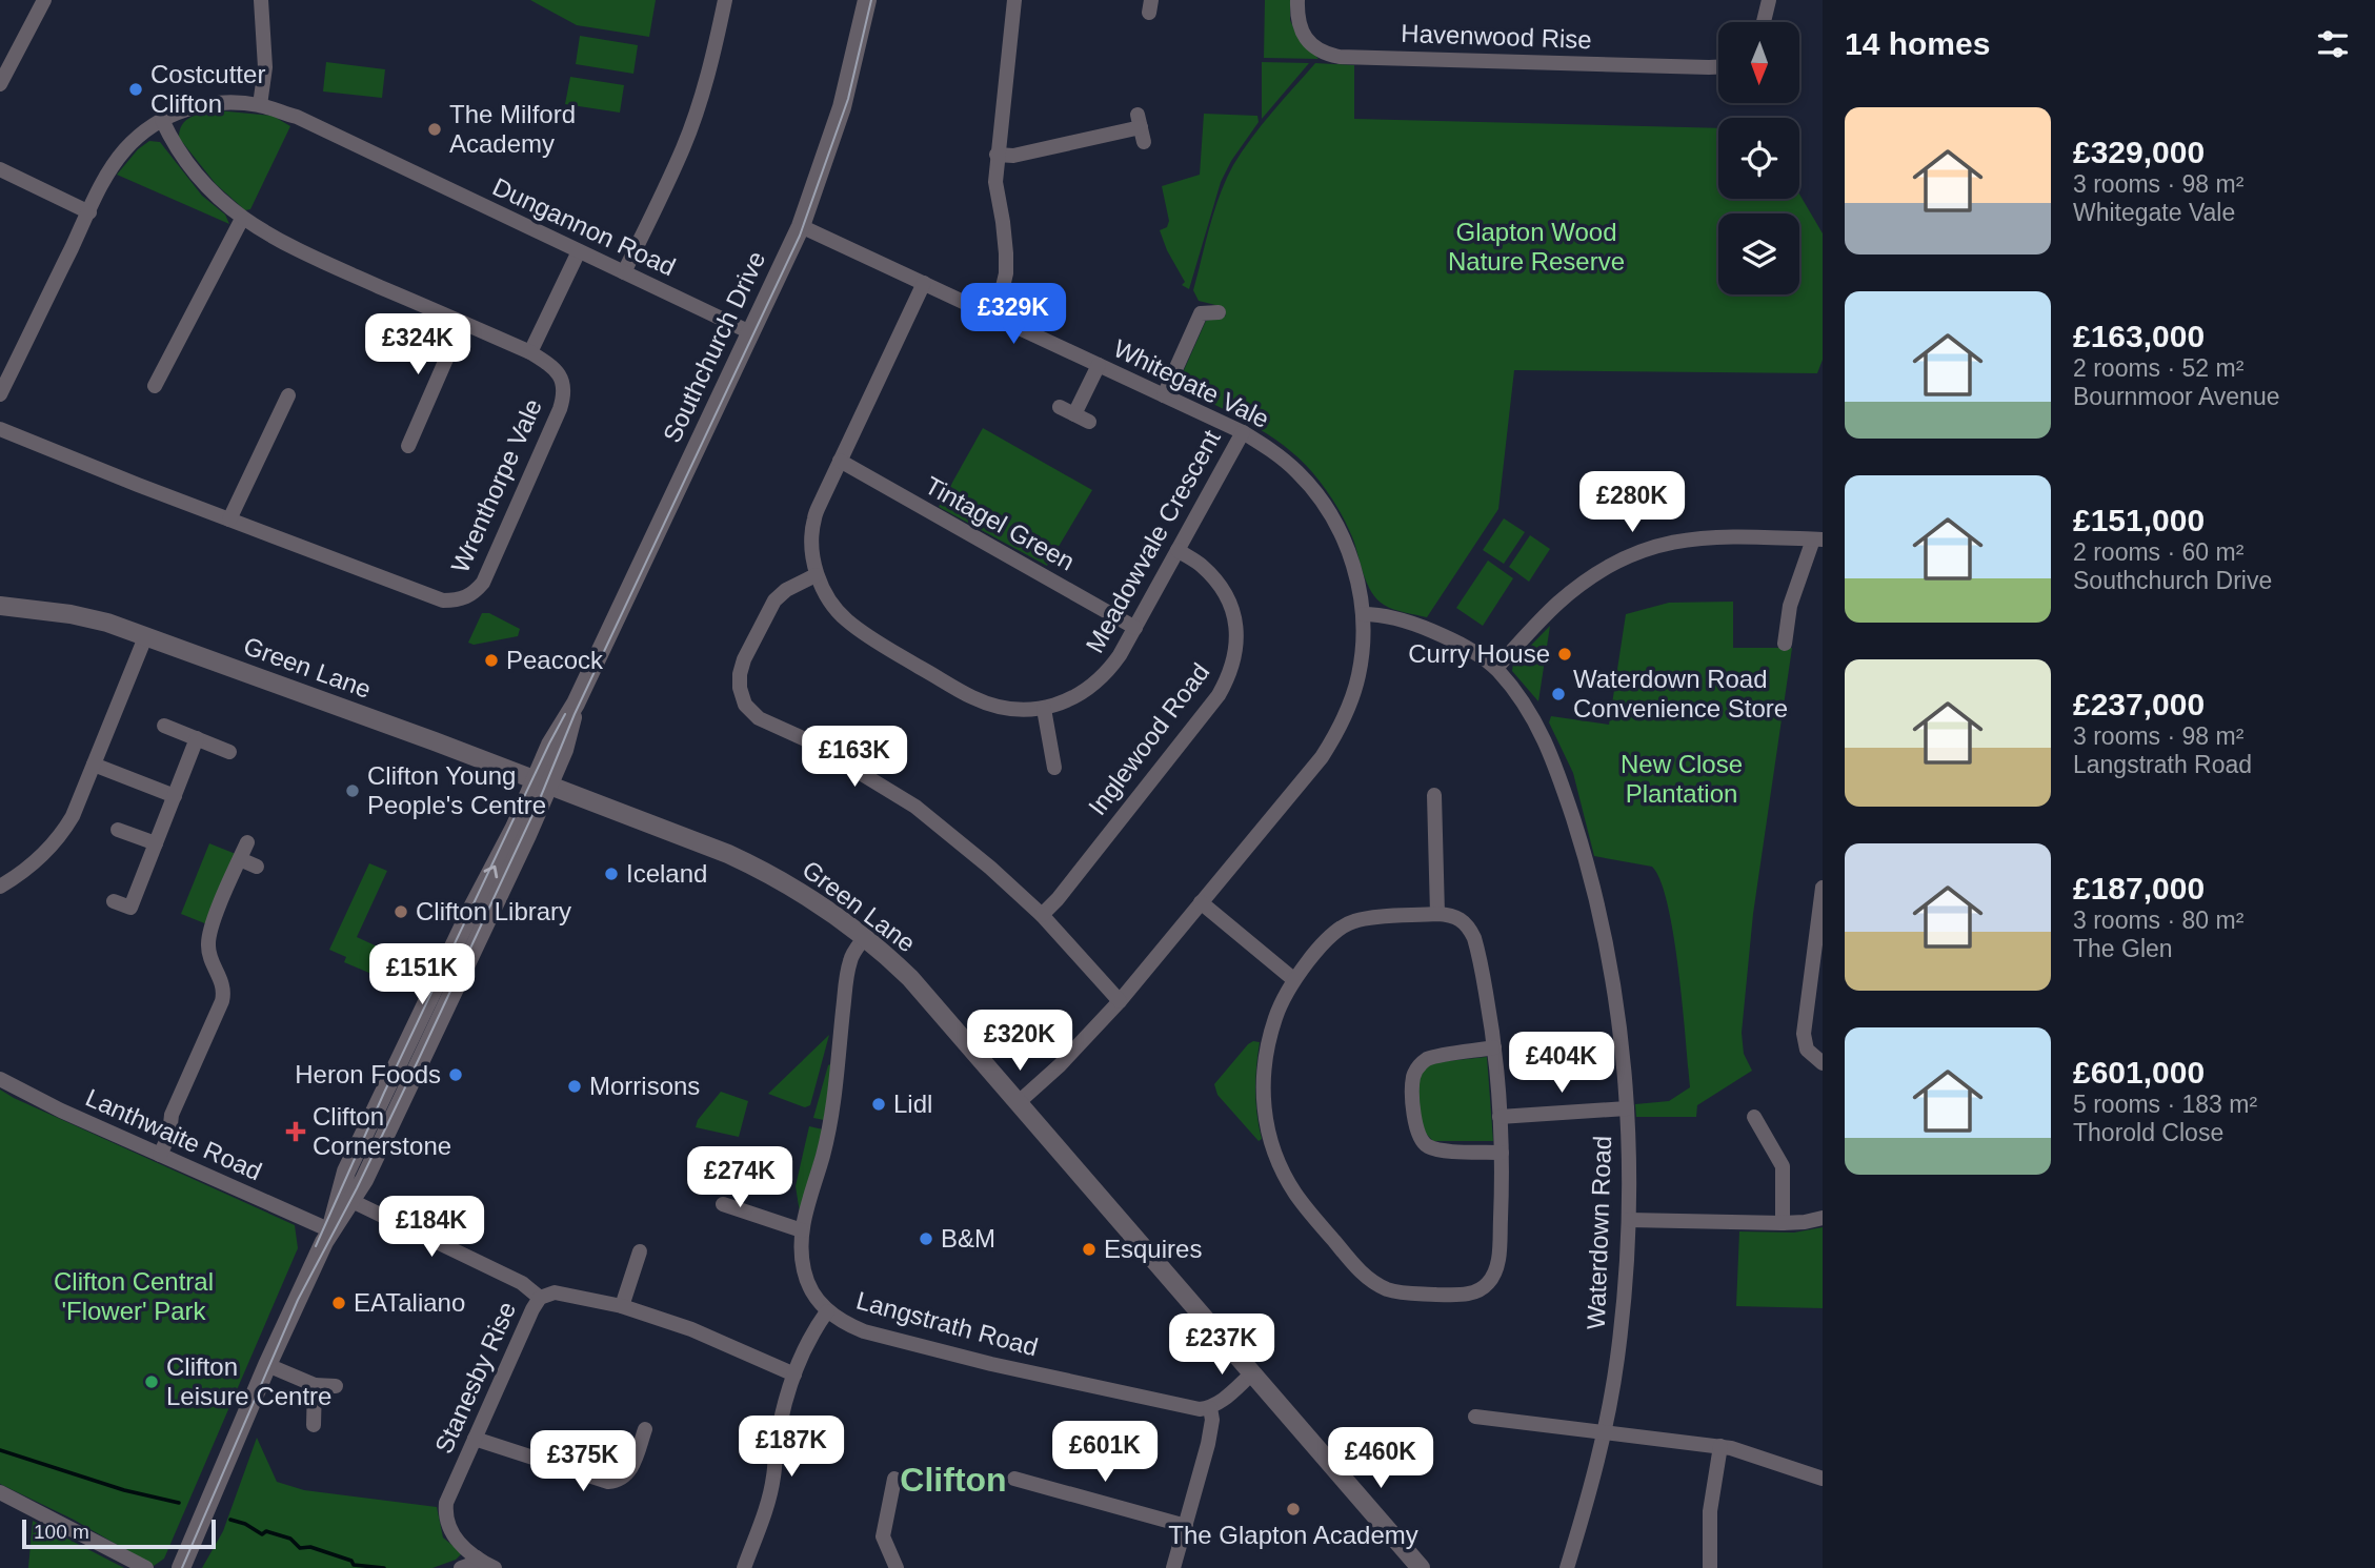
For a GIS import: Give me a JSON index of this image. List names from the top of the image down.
{
  "streets": {
    "street": [
      "Havenwood Rise",
      "Dungannon Road",
      "Southchurch Drive",
      "Whitegate Vale",
      "Wrenthorpe Vale",
      "Tintagel Green",
      "Meadowvale Crescent",
      "Green Lane",
      "Inglewood Road",
      "Lanthwaite Road",
      "Waterdown Road",
      "Langstrath Road",
      "Stanesby Rise"
    ]
  },
  "crossings": [
    ["Dungannon Road", "Southchurch Drive"],
    ["Dungannon Road", "Wrenthorpe Vale"],
    ["Southchurch Drive", "Whitegate Vale"],
    ["Southchurch Drive", "Green Lane"],
    ["Southchurch Drive", "Lanthwaite Road"],
    ["Whitegate Vale", "Meadowvale Crescent"],
    ["Whitegate Vale", "Green Lane"],
    ["Whitegate Vale", "Waterdown Road"],
    ["Tintagel Green", "Meadowvale Crescent"],
    ["Meadowvale Crescent", "Inglewood Road"],
    ["Green Lane", "Langstrath Road"]
  ],
  "districts": ["Clifton"],
  "parks": ["Glapton Wood Nature Reserve", "New Close Plantation", "Clifton Central 'Flower' Park"],
  "places": {
    "other": [
      "Costcutter Clifton",
      "The Milford Academy",
      "Curry House",
      "Peacock",
      "Waterdown Road Convenience Store",
      "Clifton Young People's Centre",
      "Iceland",
      "Clifton Library",
      "Heron Foods",
      "Morrisons",
      "Lidl",
      "B&M",
      "Esquires",
      "EATaliano",
      "Clifton Leisure Centre",
      "The Glapton Academy"
    ],
    "health": ["Clifton Cornerstone"]
  },
  "scale_bar": "100 m",
  "north": "bottom",
  "page": {
    "heading": "14 homes",
    "list": [
      {
        "name": "£329,000",
        "note": "3 rooms · 98 m² · Whitegate Vale"
      },
      {
        "name": "£163,000",
        "note": "2 rooms · 52 m² · Bournmoor Avenue"
      },
      {
        "name": "£151,000",
        "note": "2 rooms · 60 m² · Southchurch Drive"
      },
      {
        "name": "£237,000",
        "note": "3 rooms · 98 m² · Langstrath Road"
      },
      {
        "name": "£187,000",
        "note": "3 rooms · 80 m² · The Glen"
      },
      {
        "name": "£601,000",
        "note": "5 rooms · 183 m² · Thorold Close"
      }
    ],
    "price": [
      "£329K",
      "£324K",
      "£280K",
      "£163K",
      "£151K",
      "£320K",
      "£404K",
      "£274K",
      "£184K",
      "£237K",
      "£187K",
      "£601K",
      "£460K",
      "£375K"
    ],
    "scale": "100 m"
  }
}
